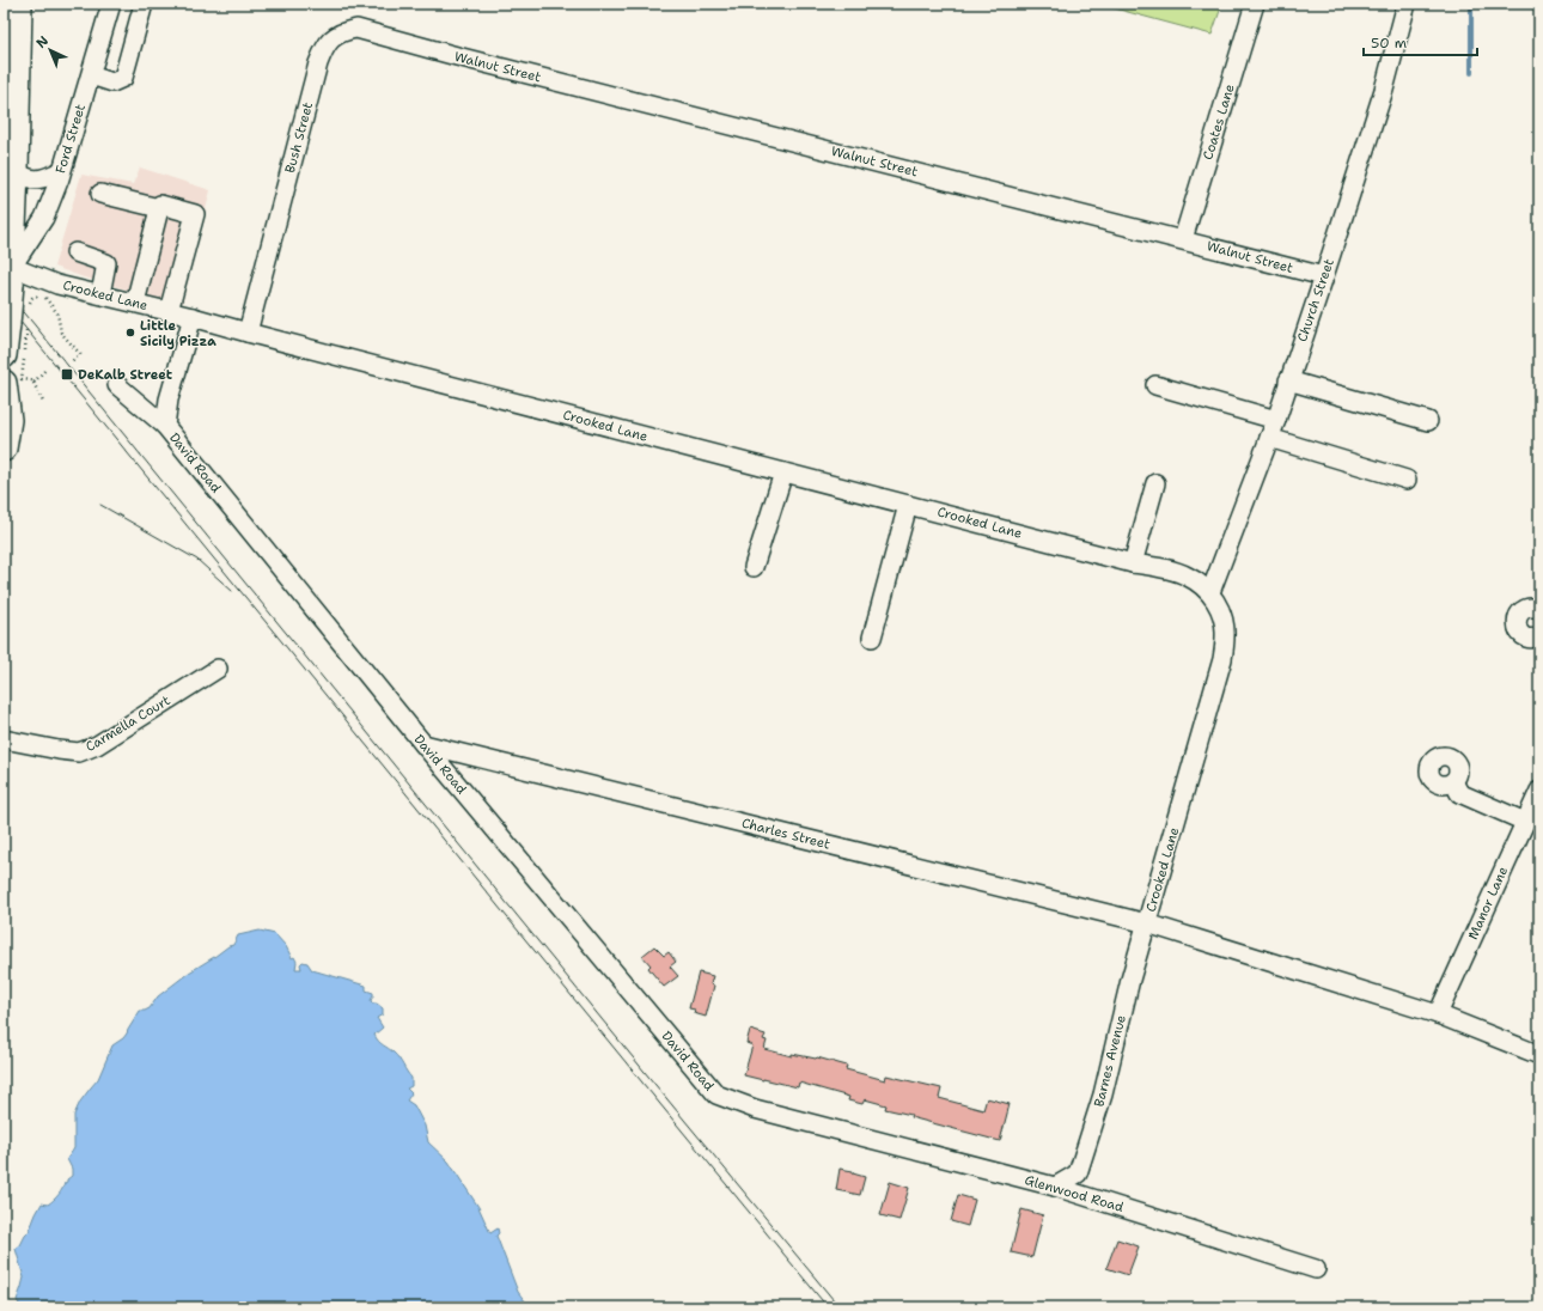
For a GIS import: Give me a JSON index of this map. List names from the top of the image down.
{
  "streets": {
    "street": [
      "Walnut Street",
      "Coates Lane",
      "Bush Street",
      "Ford Street",
      "Crooked Lane",
      "Church Street",
      "David Road",
      "Carmella Court",
      "Charles Street",
      "Manor Lane",
      "Barnes Avenue",
      "Glenwood Road"
    ]
  },
  "crossings": [
    ["Walnut Street", "Coates Lane"],
    ["Walnut Street", "Bush Street"],
    ["Walnut Street", "Church Street"],
    ["Bush Street", "Crooked Lane"],
    ["Ford Street", "Crooked Lane"],
    ["Crooked Lane", "Church Street"],
    ["Crooked Lane", "David Road"],
    ["Crooked Lane", "Charles Street"],
    ["Crooked Lane", "Manor Lane"],
    ["Crooked Lane", "Barnes Avenue"],
    ["David Road", "Charles Street"],
    ["David Road", "Glenwood Road"],
    ["Charles Street", "Barnes Avenue"],
    ["Barnes Avenue", "Glenwood Road"]
  ],
  "places": {
    "other": ["Little Sicily Pizza"],
    "transit": ["DeKalb Street"]
  },
  "scale_bar": "50 m",
  "north": "top left"
}
